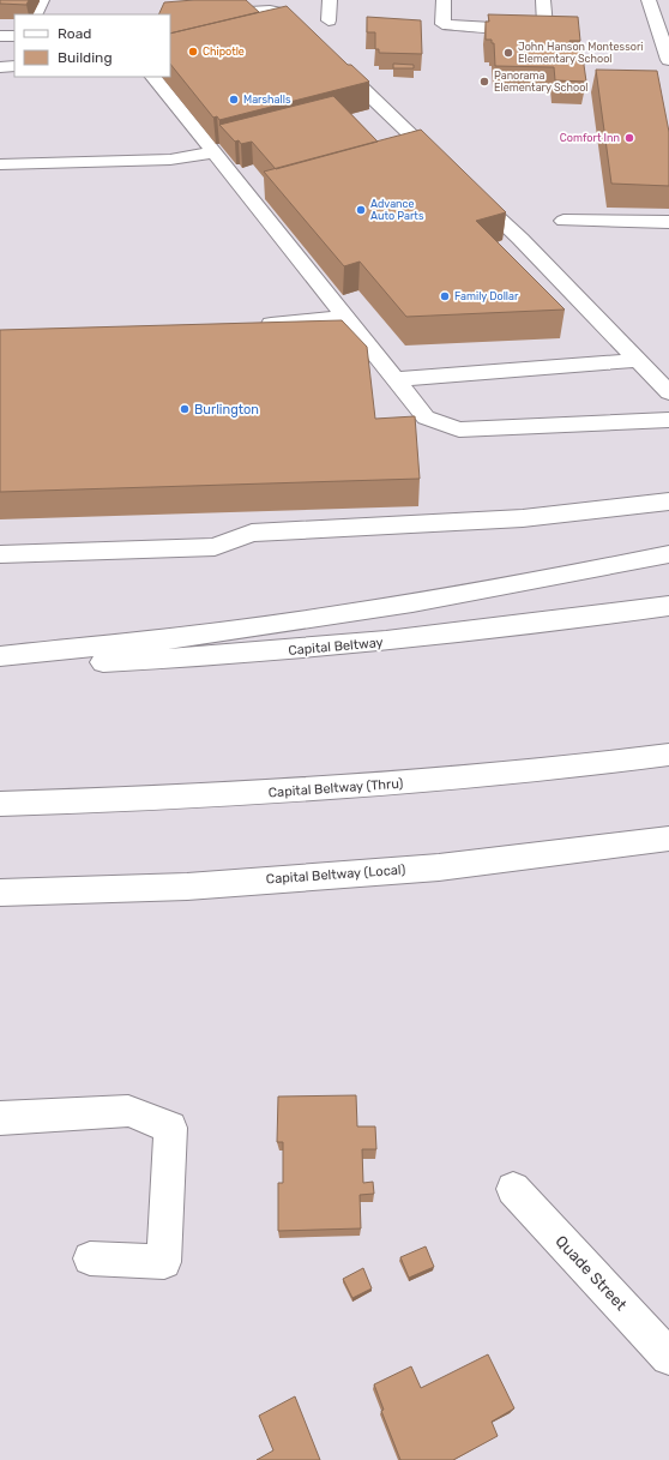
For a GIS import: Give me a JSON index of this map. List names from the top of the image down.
{
  "streets": {
    "main road": [
      "Capital Beltway",
      "Capital Beltway (Thru)",
      "Capital Beltway (Local)",
      "Quade Street"
    ]
  },
  "places": [
    "Chipotle",
    "John Hanson Montessori Elementary School",
    "Panorama Elementary School",
    "Marshalls",
    "Comfort Inn",
    "Advance Auto Parts",
    "Family Dollar",
    "Burlington"
  ],
  "legend": ["Road", "Building"]
}
